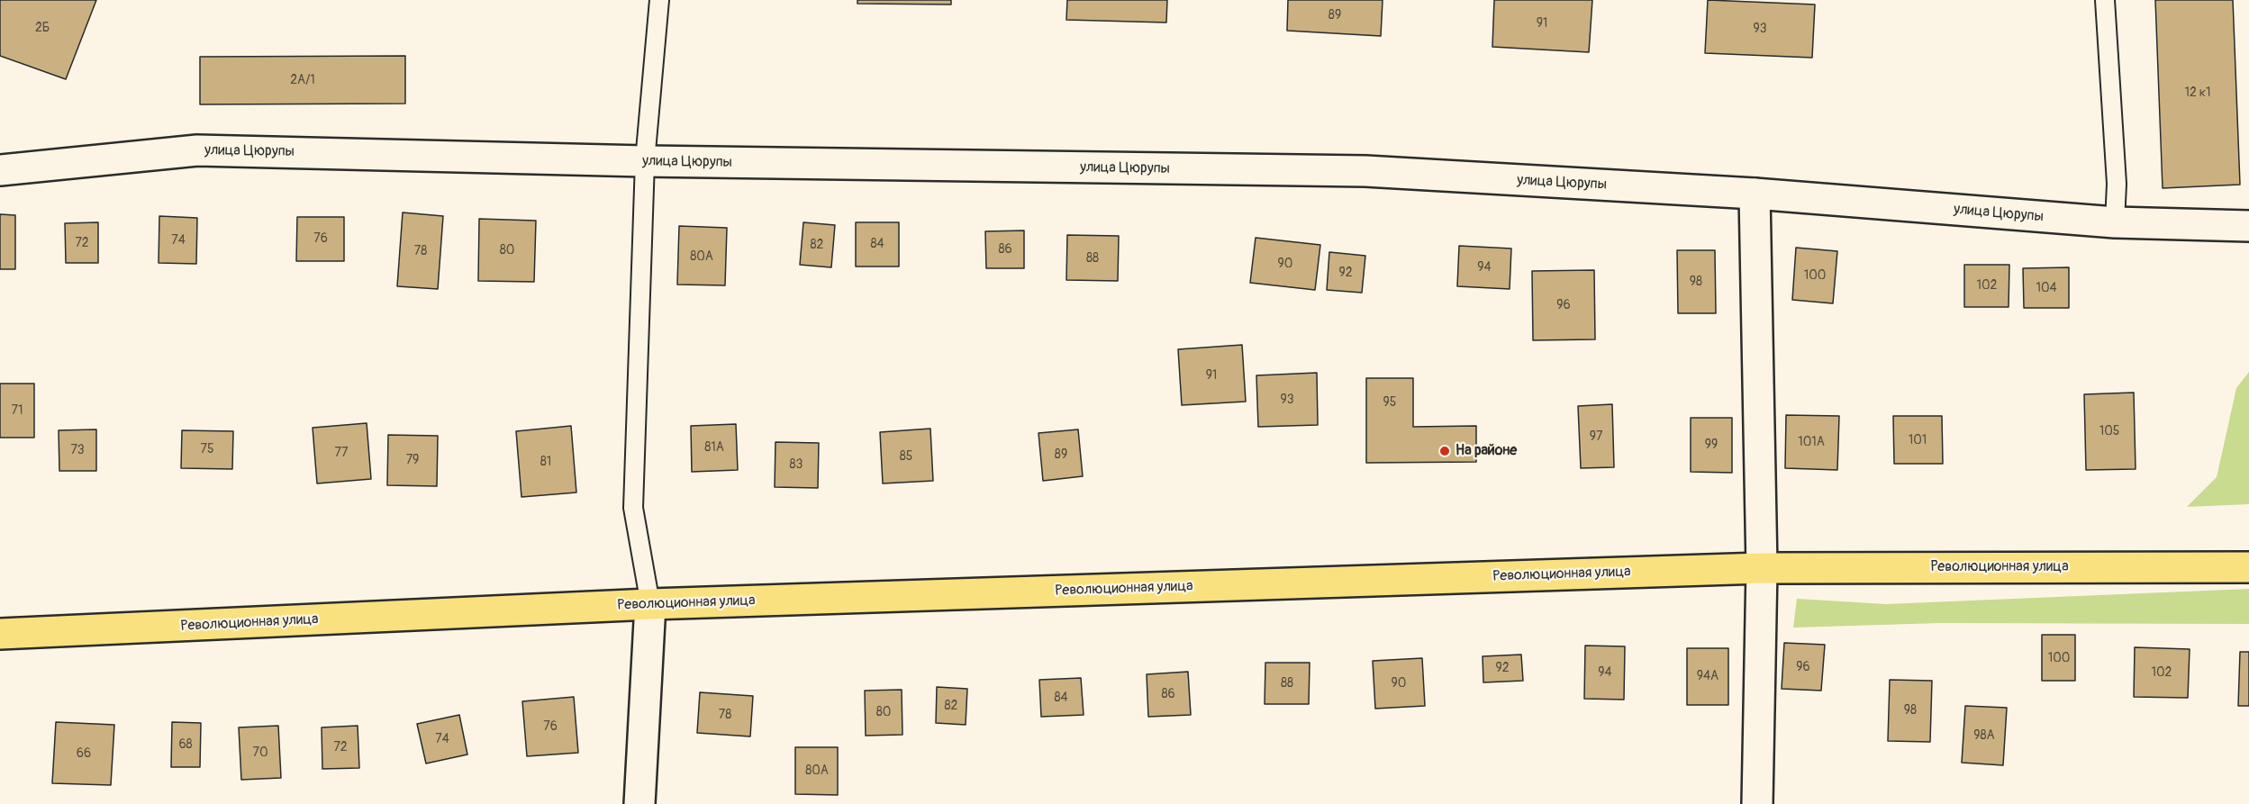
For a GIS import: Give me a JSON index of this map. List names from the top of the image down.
{
  "streets": {
    "main road": ["Революционная улица"],
    "street": ["улица Цюрупы"]
  },
  "places": ["На районе"],
  "house_numbers": [
    "89",
    "91",
    "2Б",
    "93",
    "2А/1",
    "12 к1",
    "76",
    "74",
    "72",
    "84",
    "82",
    "86",
    "80",
    "78",
    "80А",
    "88",
    "90",
    "94",
    "92",
    "100",
    "98",
    "102",
    "104",
    "96",
    "91",
    "93",
    "95",
    "71",
    "105",
    "97",
    "101",
    "101А",
    "99",
    "81А",
    "75",
    "73",
    "77",
    "89",
    "85",
    "79",
    "81",
    "83",
    "100",
    "96",
    "92",
    "94",
    "102",
    "94А",
    "88",
    "90",
    "86",
    "84",
    "82",
    "98",
    "80",
    "78",
    "76",
    "98А",
    "74",
    "68",
    "72",
    "70",
    "66",
    "80А"
  ]
}
